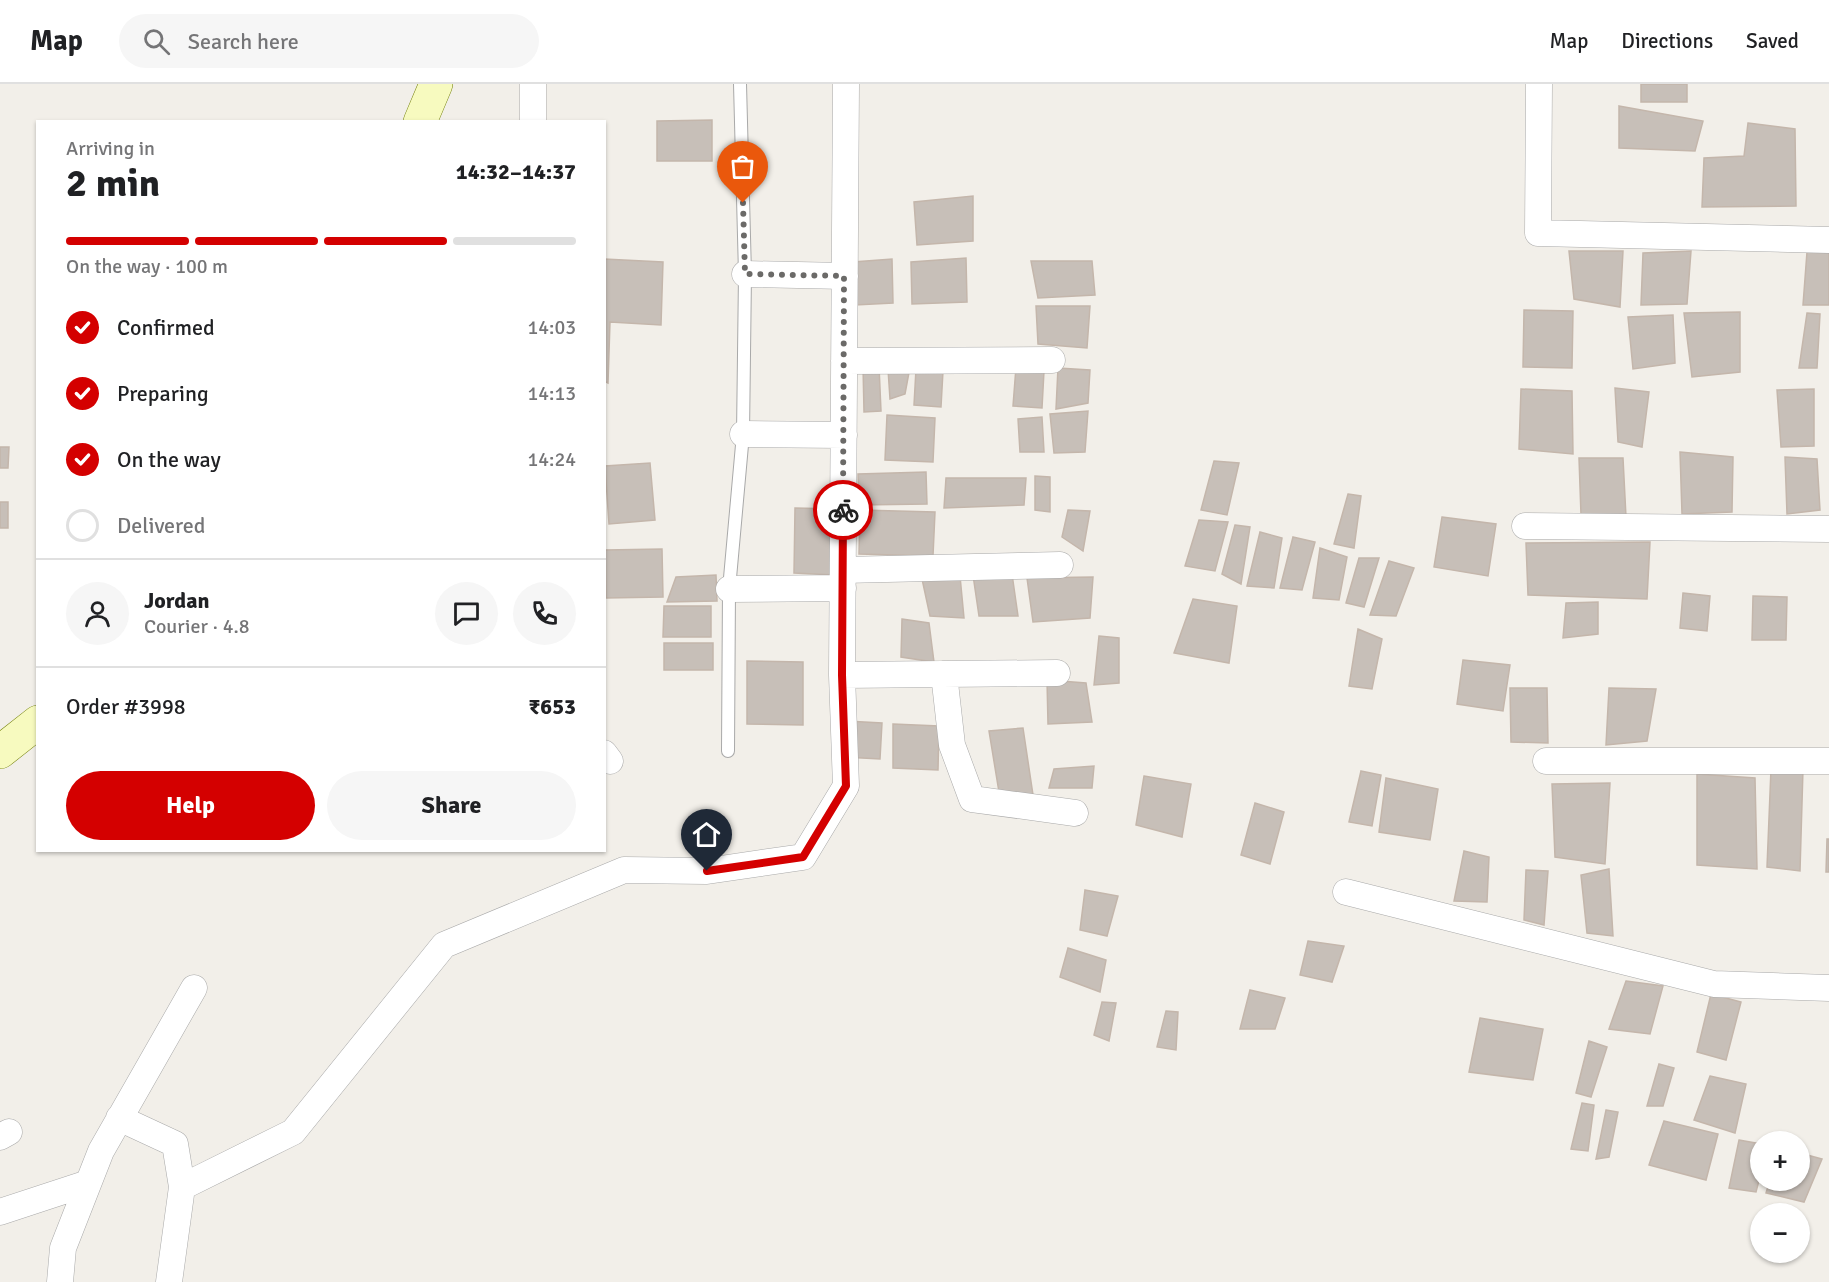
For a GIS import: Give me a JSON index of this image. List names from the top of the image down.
{
  "page": {
    "header": "Map",
    "search": "Search here",
    "nav": ["Map", "Directions", "Saved"],
    "heading": ["2 min", "Arriving in", "14:32–14:37"],
    "panel": [
      "Jordan",
      "Courier · 4.8",
      "Order #3998",
      "₹653"
    ],
    "bar": "On the way · 100 m",
    "list": [
      ["Confirmed", "14:03"],
      ["Preparing", "14:13"],
      ["On the way", "14:24"],
      "Delivered"
    ],
    "buttons": ["Help", "Share"],
    "map_buttons": ["+", "−"]
  }
}
